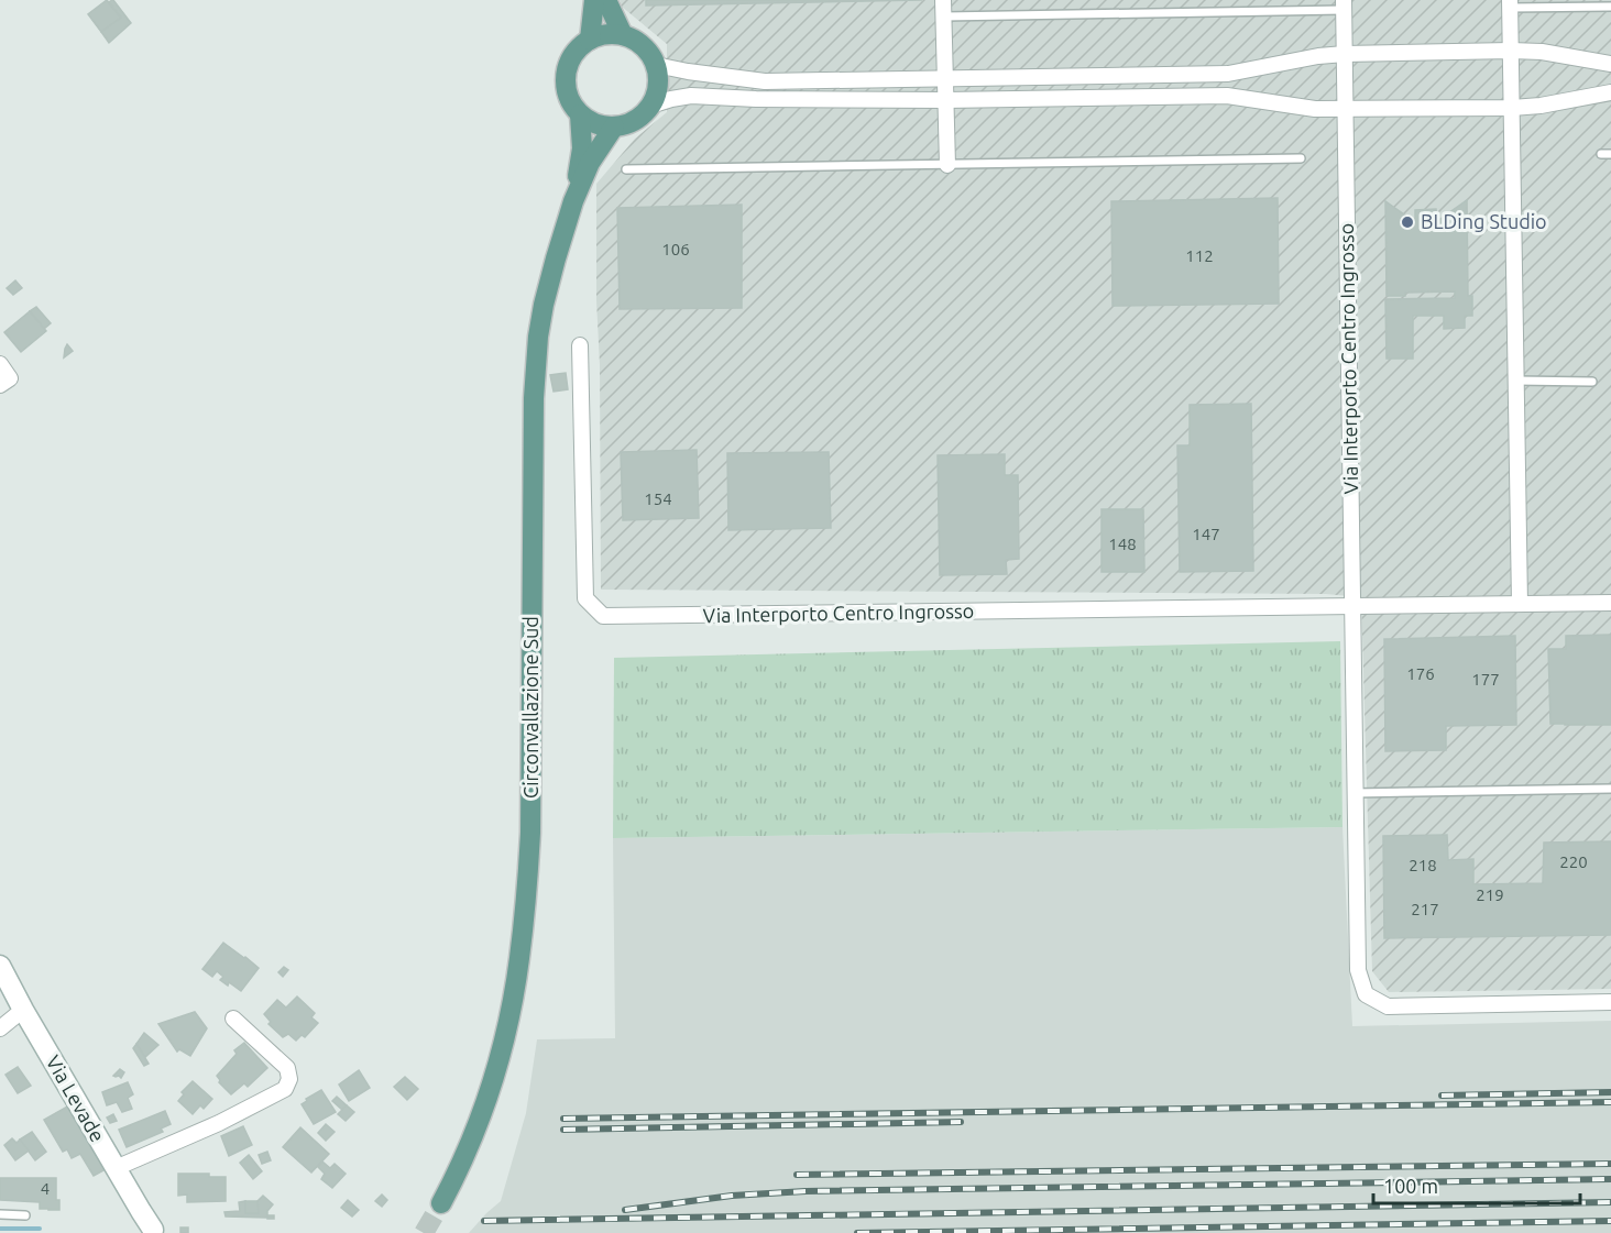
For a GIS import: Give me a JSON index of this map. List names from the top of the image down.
{
  "streets": {
    "main road": ["Circonvallazione Sud"],
    "street": ["Via Interporto Centro Ingrosso", "Via Levade"]
  },
  "places": ["BLDing Studio"],
  "house_numbers": [
    "106",
    "112",
    "154",
    "147",
    "148",
    "176",
    "177",
    "220",
    "218",
    "219",
    "217",
    "4"
  ],
  "scale_bar": "100 m"
}
